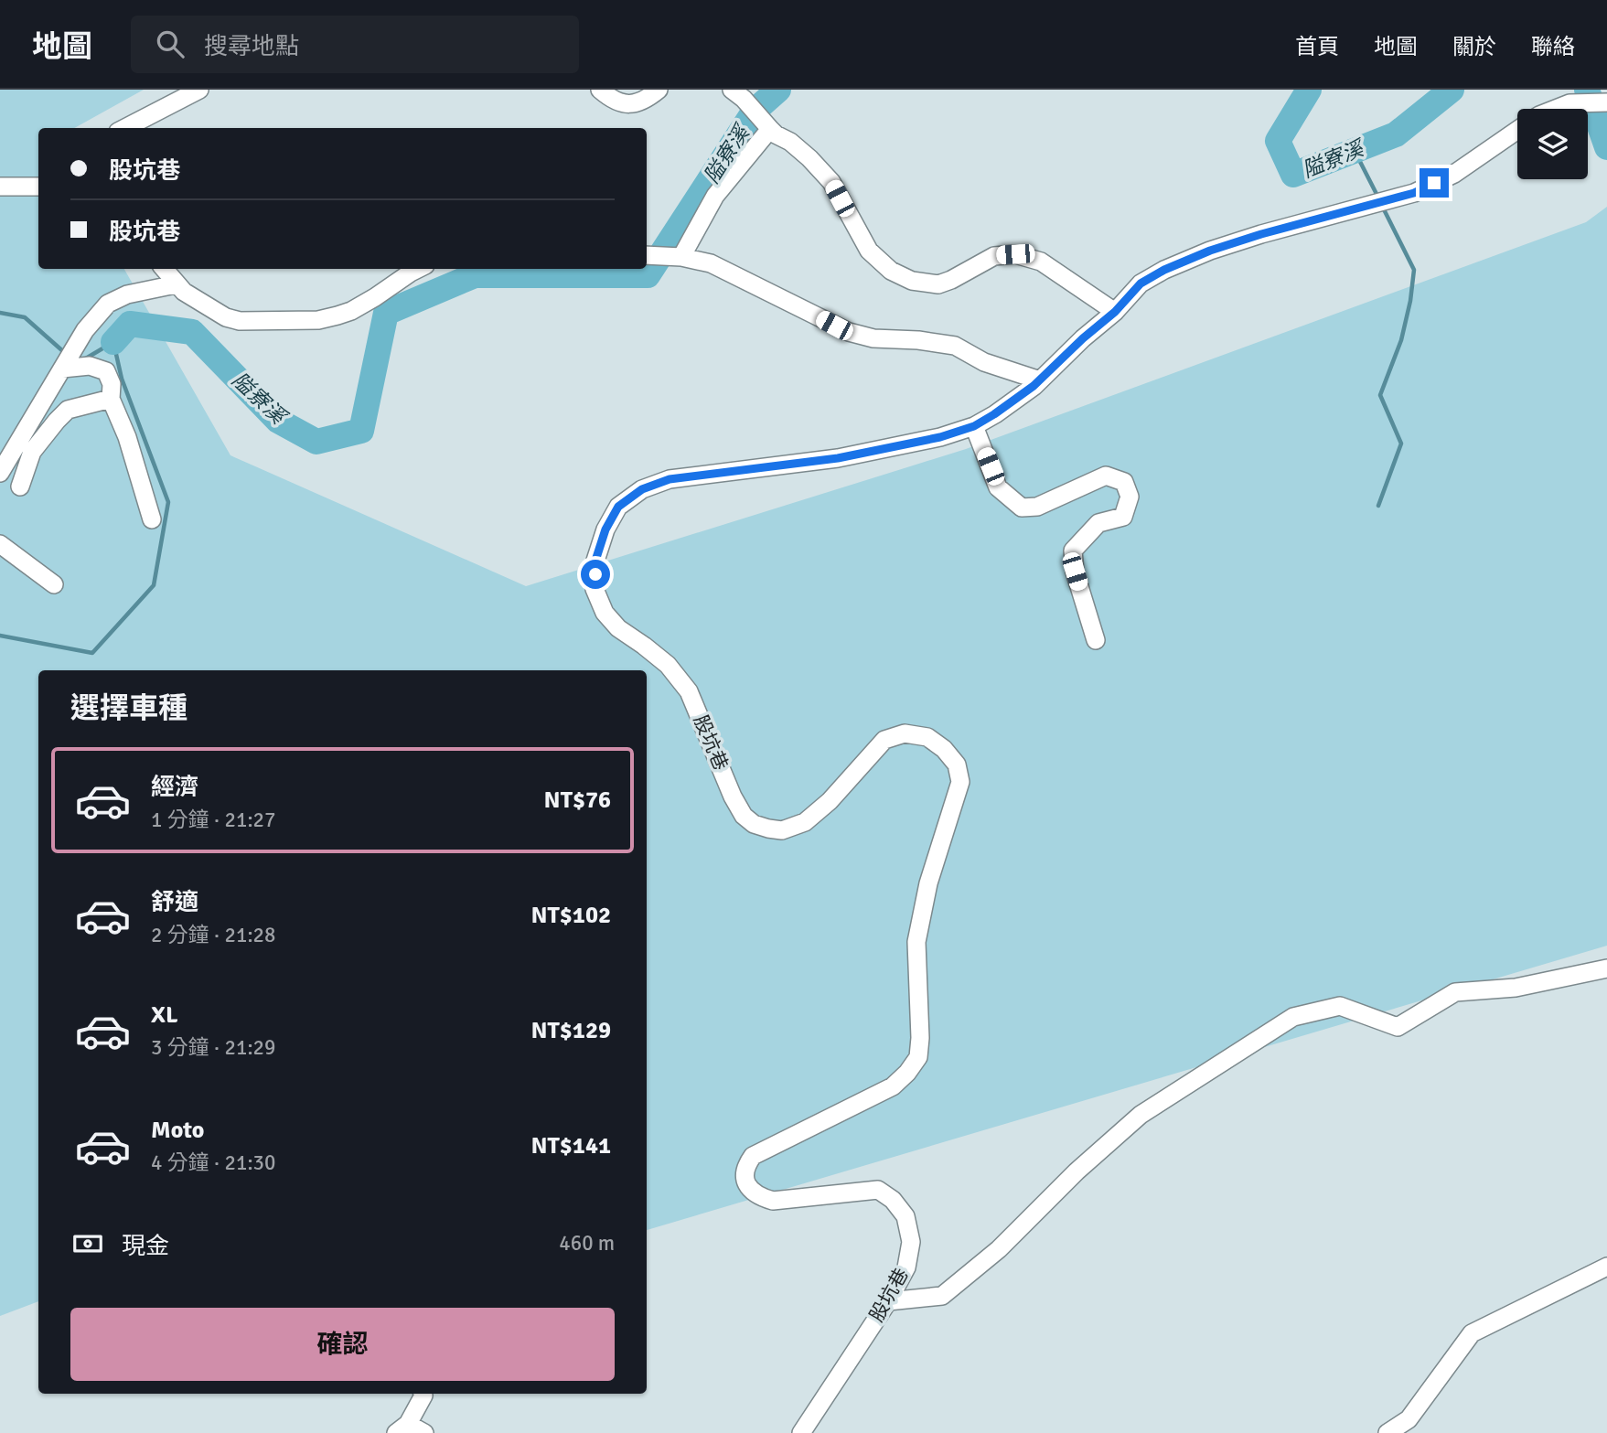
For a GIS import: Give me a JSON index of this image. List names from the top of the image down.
{
  "streets": {
    "street": ["股坑巷"]
  },
  "water": ["隘寮溪"],
  "page": {
    "header": "地圖",
    "search": "搜尋地點",
    "nav": [
      "首頁",
      "地圖",
      "關於",
      "聯絡"
    ],
    "banner": ["股坑巷", "股坑巷"],
    "heading": "選擇車種",
    "list": [
      {
        "name": "經濟",
        "note": "1 分鐘 · 21:27",
        "value": "NT$76"
      },
      {
        "name": "舒適",
        "note": "2 分鐘 · 21:28",
        "value": "NT$102"
      },
      {
        "name": "XL",
        "note": "3 分鐘 · 21:29",
        "value": "NT$129"
      },
      {
        "name": "Moto",
        "note": "4 分鐘 · 21:30",
        "value": "NT$141"
      }
    ],
    "pay": ["現金", "460 m"],
    "buttons": "確認"
  }
}
